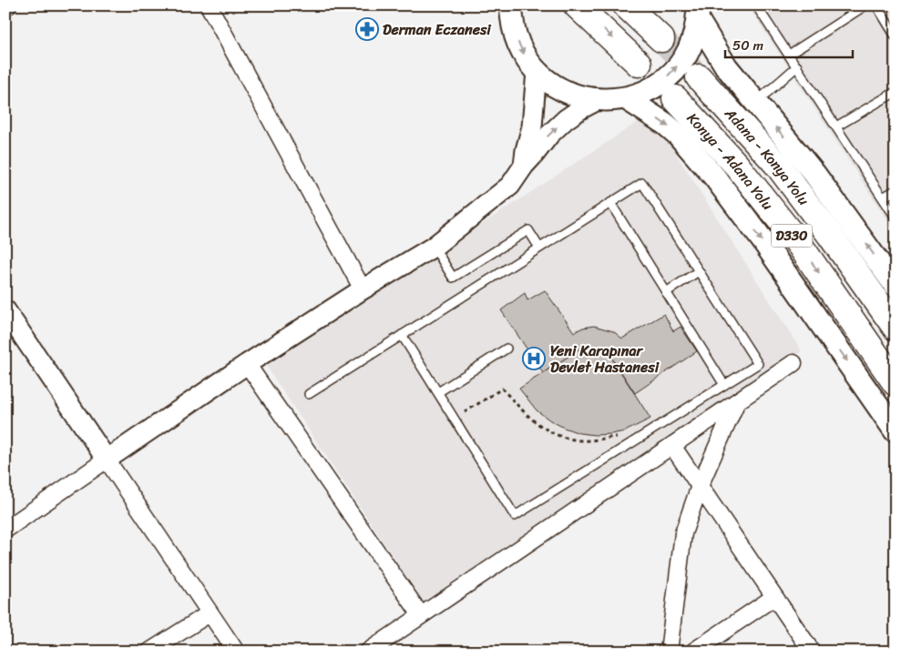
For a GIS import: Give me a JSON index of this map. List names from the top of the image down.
{
  "streets": {
    "highway": ["Adana - Konya Yolu", "Konya - Adana Yolu", "D330"]
  },
  "one_way": ["Konya - Adana Yolu"],
  "places": {
    "pharmacy": ["Derman Eczanesi"],
    "hospital": ["Yeni Karapınar Devlet Hastanesi"]
  },
  "scale_bar": "50 m"
}
